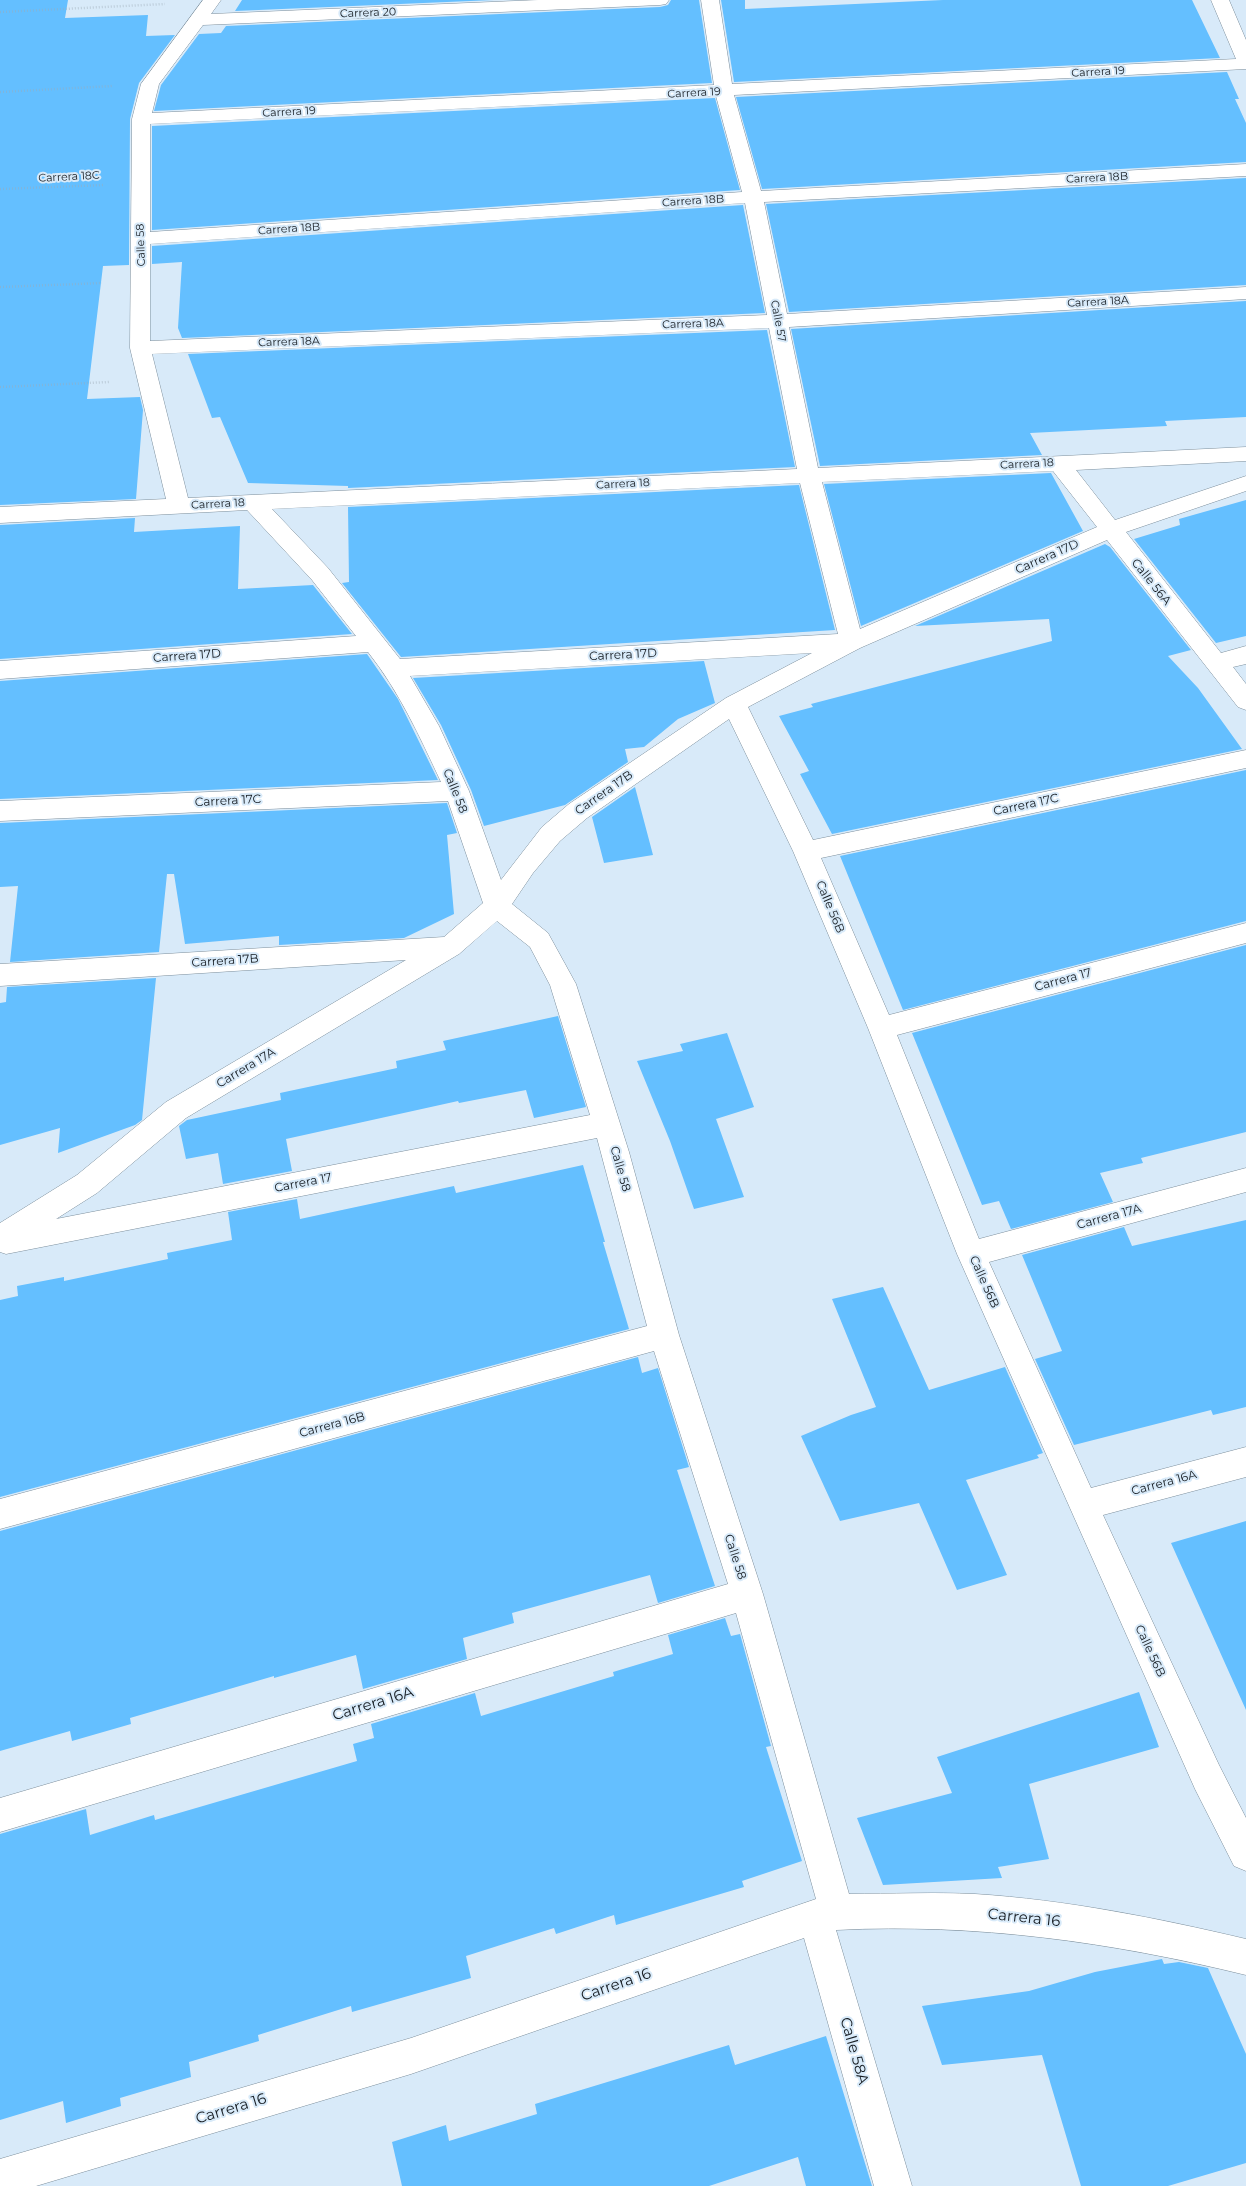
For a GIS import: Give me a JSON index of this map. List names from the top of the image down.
{
  "streets": {
    "street": [
      "Carrera 20",
      "Carrera 19",
      "Carrera 18B",
      "Calle 58",
      "Carrera 18A",
      "Calle 57",
      "Carrera 18",
      "Carrera 17D",
      "Calle 56A",
      "Carrera 17B",
      "Carrera 17C",
      "Calle 56B",
      "Carrera 17",
      "Carrera 17A",
      "Carrera 16B",
      "Carrera 16A",
      "Carrera 16",
      "Calle 58A"
    ],
    "path": ["Carrera 18C"]
  },
  "crossings": [
    ["Carrera 20", "Calle 58"],
    ["Carrera 19", "Calle 58"],
    ["Carrera 19", "Calle 57"],
    ["Carrera 18C", "Calle 58"],
    ["Carrera 18B", "Calle 58"],
    ["Carrera 18B", "Calle 57"],
    ["Calle 58", "Carrera 18A"],
    ["Calle 58", "Carrera 18"],
    ["Calle 58", "Carrera 17D"],
    ["Calle 58", "Carrera 17B"],
    ["Calle 58", "Carrera 17C"],
    ["Calle 58", "Carrera 17"],
    ["Calle 58", "Carrera 17A"],
    ["Calle 58", "Carrera 16B"],
    ["Calle 58", "Carrera 16A"],
    ["Calle 58", "Carrera 16"],
    ["Calle 58", "Calle 58A"],
    ["Carrera 18A", "Calle 57"],
    ["Calle 57", "Carrera 18"],
    ["Calle 57", "Carrera 17D"],
    ["Carrera 18", "Calle 56A"],
    ["Carrera 17D", "Calle 56A"],
    ["Carrera 17D", "Carrera 17B"],
    ["Carrera 17D", "Calle 56B"],
    ["Carrera 17B", "Calle 56B"],
    ["Carrera 17B", "Carrera 17A"],
    ["Carrera 17C", "Calle 56B"],
    ["Calle 56B", "Carrera 17"],
    ["Calle 56B", "Carrera 17A"],
    ["Calle 56B", "Carrera 16A"],
    ["Carrera 16", "Calle 58A"]
  ]
}
